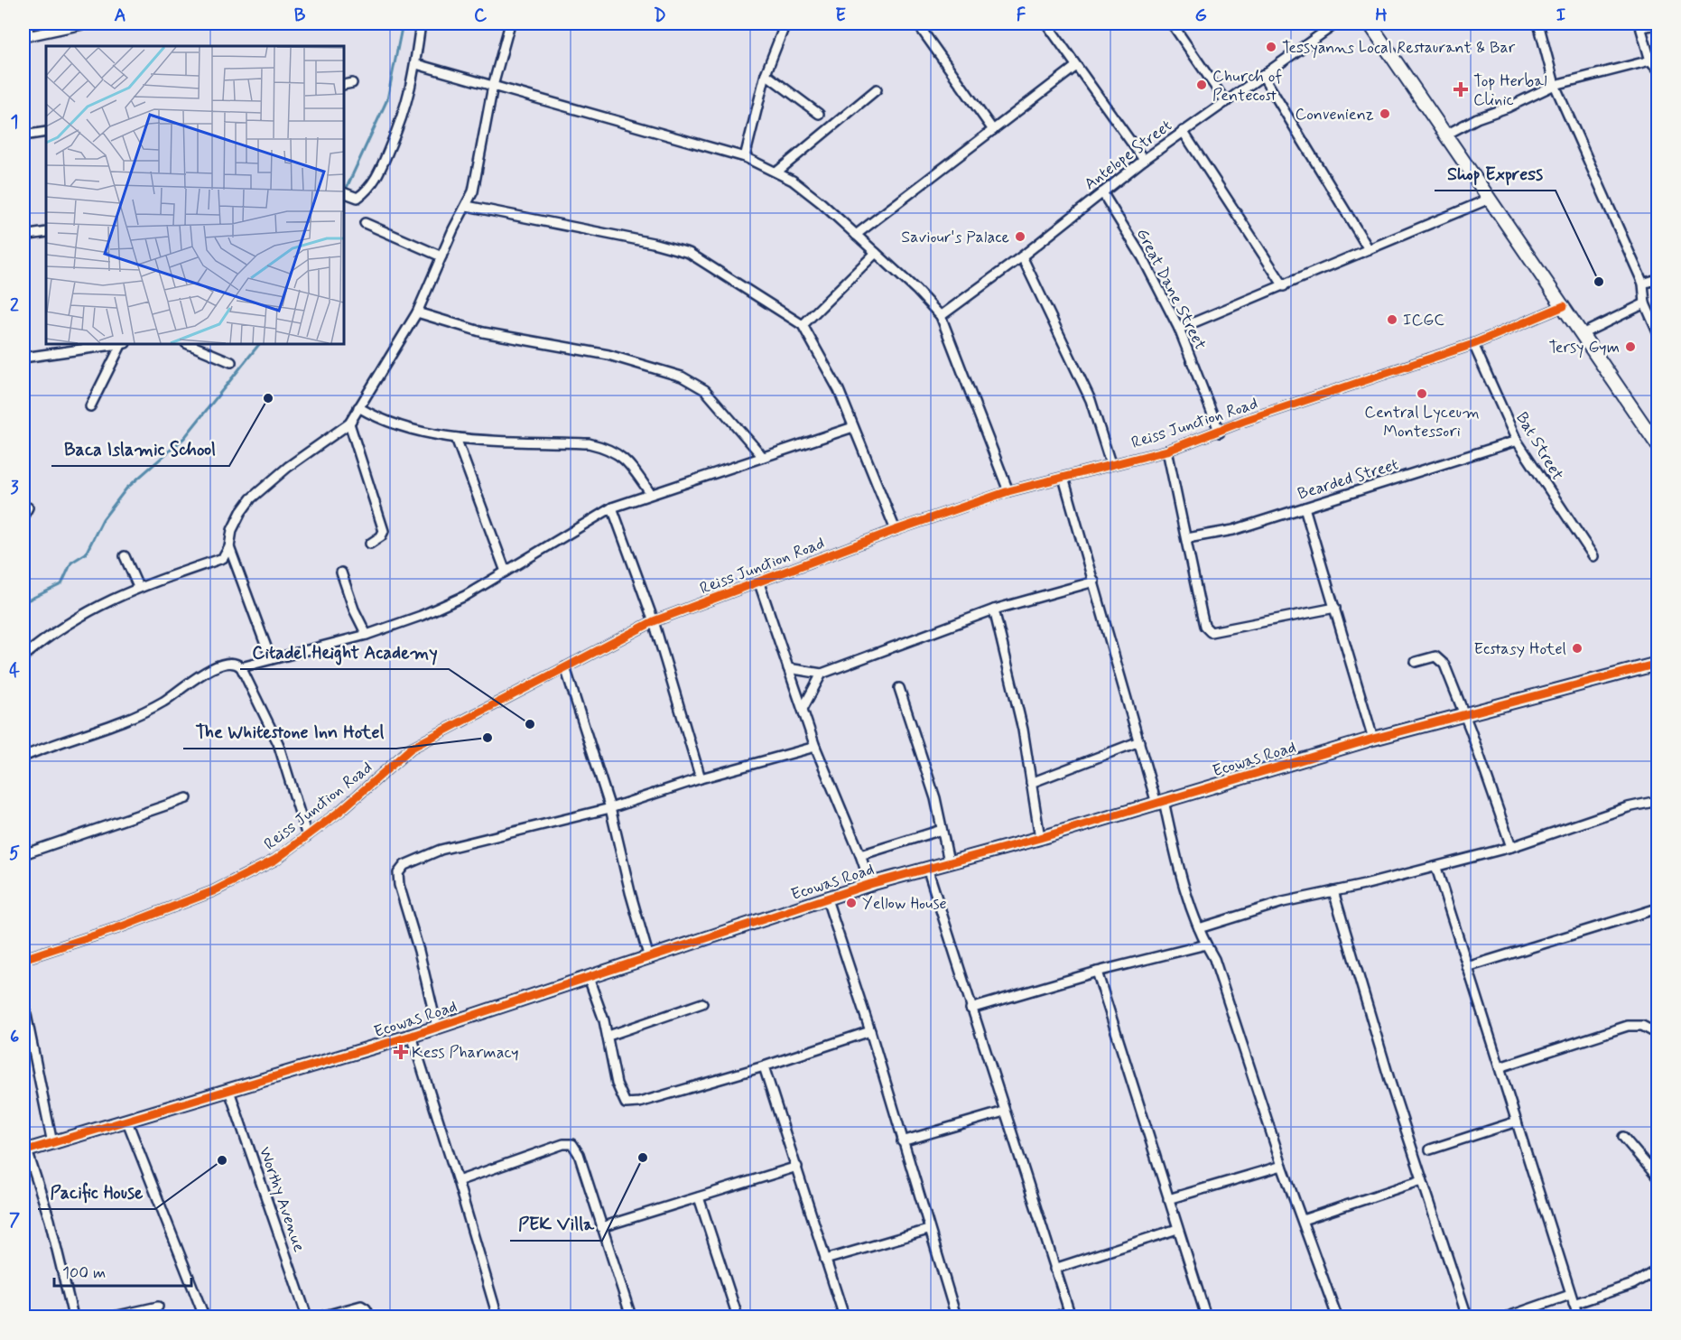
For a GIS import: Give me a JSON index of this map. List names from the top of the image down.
{
  "streets": {
    "street": [
      "Antelope Street",
      "Great Dane Street",
      "Reiss Junction Road",
      "Bat Street",
      "Bearded Street",
      "Ecowas Road",
      "Worthy Avenue"
    ]
  },
  "crossings": [
    ["Antelope Street", "Great Dane Street"],
    ["Great Dane Street", "Reiss Junction Road"],
    ["Reiss Junction Road", "Bat Street"],
    ["Bat Street", "Bearded Street"],
    ["Ecowas Road", "Worthy Avenue"]
  ],
  "places": {
    "other": [
      "Tessyanns Local Restaurant & Bar",
      "Church of Pentecost",
      "Convenienz",
      "Saviour's Palace",
      "Shop Express",
      "ICGC",
      "Tersy Gym",
      "Central Lyceum Montessori",
      "Baca Islamic School",
      "Ecstasy Hotel",
      "Citadel Height Academy",
      "The Whitestone Inn Hotel",
      "Yellow House",
      "PEK Villa",
      "Pacific House"
    ],
    "health": ["Top Herbal Clinic", "Kess Pharmacy"]
  },
  "scale_bar": "100 m",
  "grid": {
    "columns": [
      "A",
      "B",
      "C",
      "D",
      "E",
      "F",
      "G",
      "H",
      "I"
    ],
    "rows": [
      "1",
      "2",
      "3",
      "4",
      "5",
      "6",
      "7"
    ]
  }
}
